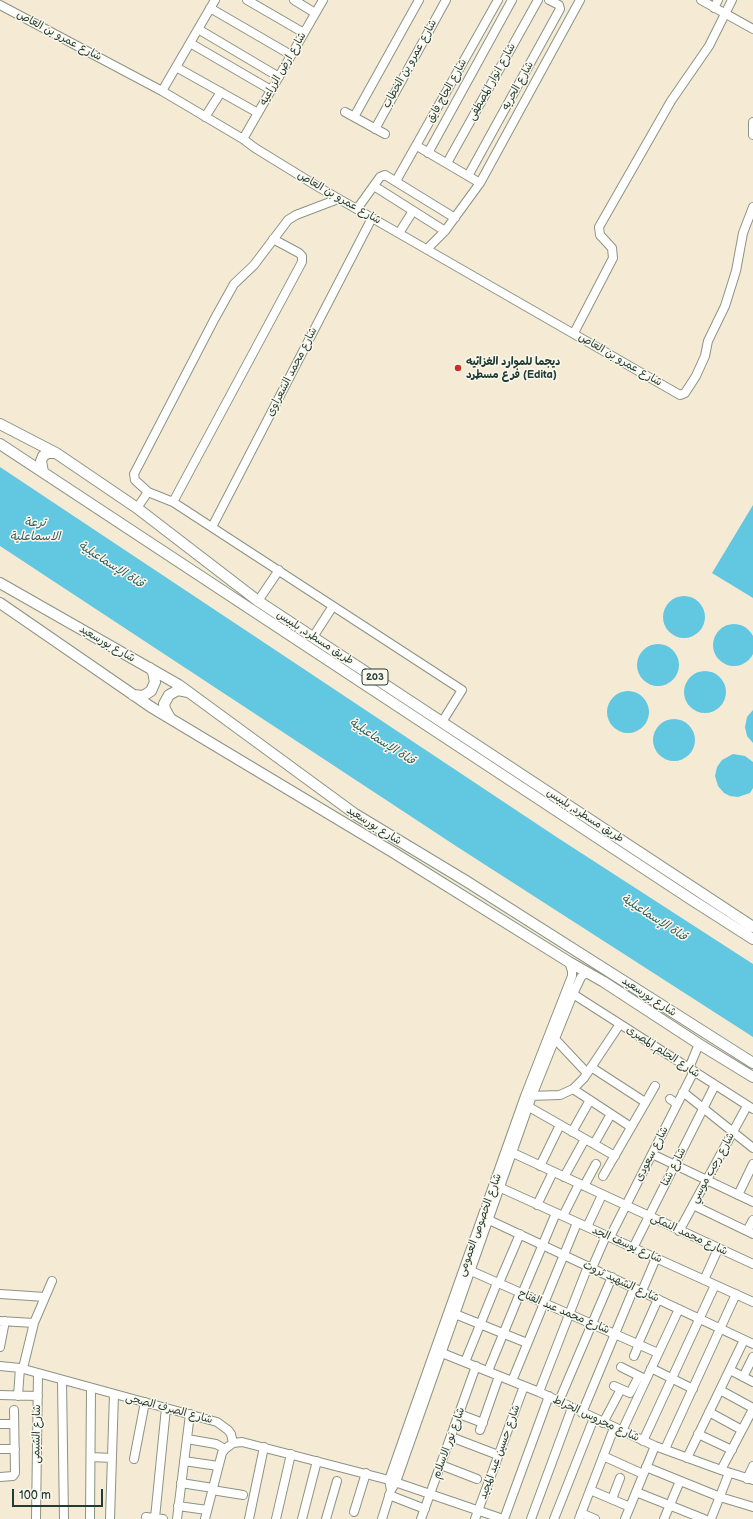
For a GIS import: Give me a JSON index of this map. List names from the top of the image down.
{
  "streets": {
    "main road": ["طريق مسطرد, بلبيس", "شارع بورسعيد", "203"],
    "street": [
      "شارع عمرو بن العاص",
      "شارع عمرو بن الخطاب",
      "شارع ارض الزراعيه",
      "شارع انوار المصطفى",
      "شارع الحريه",
      "شارع الحاج فايق",
      "شارع محمد الشعراوى",
      "شارع الحلم المصرى",
      "شارع سعودى",
      "شارع شتا",
      "شارع رجب موسي",
      "شارع الخصوص العمومى",
      "شارع محمد النمكى",
      "شارع يوسف الجد",
      "شارع الشهيد ثروت",
      "شارع محمد عبد الفتاح",
      "شارع الصرف الصحى",
      "شارع محروس الخراط",
      "شارع الشيمى",
      "شارع نور الاسلام",
      "شارع حسين عبد المجيد"
    ]
  },
  "crossings": [
    ["شارع عمرو بن العاص", "شارع ارض الزراعيه"],
    ["شارع عمرو بن العاص", "شارع محمد الشعراوى"],
    ["شارع بورسعيد", "شارع سعودى"],
    ["شارع بورسعيد", "شارع الخصوص العمومى"],
    ["شارع الحلم المصرى", "شارع سعودى"],
    ["شارع الحلم المصرى", "شارع شتا"],
    ["شارع الحلم المصرى", "شارع رجب موسي"],
    ["شارع الحلم المصرى", "شارع الخصوص العمومى"],
    ["شارع سعودى", "شارع محمد النمكى"],
    ["شارع سعودى", "شارع يوسف الجد"],
    ["شارع سعودى", "شارع الشهيد ثروت"],
    ["شارع سعودى", "شارع محمد عبد الفتاح"],
    ["شارع سعودى", "شارع محروس الخراط"],
    ["شارع شتا", "شارع محمد النمكى"],
    ["شارع شتا", "شارع يوسف الجد"],
    ["شارع رجب موسي", "شارع محمد النمكى"],
    ["شارع الخصوص العمومى", "شارع محمد النمكى"],
    ["شارع الخصوص العمومى", "شارع يوسف الجد"],
    ["شارع الخصوص العمومى", "شارع الشهيد ثروت"],
    ["شارع الخصوص العمومى", "شارع محمد عبد الفتاح"],
    ["شارع الخصوص العمومى", "شارع محروس الخراط"],
    ["شارع الصرف الصحى", "شارع الشيمى"],
    ["شارع محروس الخراط", "شارع نور الاسلام"],
    ["شارع محروس الخراط", "شارع حسين عبد المجيد"]
  ],
  "water": ["ترعة الاسماعلية", "قناة الإسماعيلية"],
  "places": ["ديجما للموارد الغزائيه فرع مسطرد (Edita)"],
  "scale_bar": "100 m"
}
